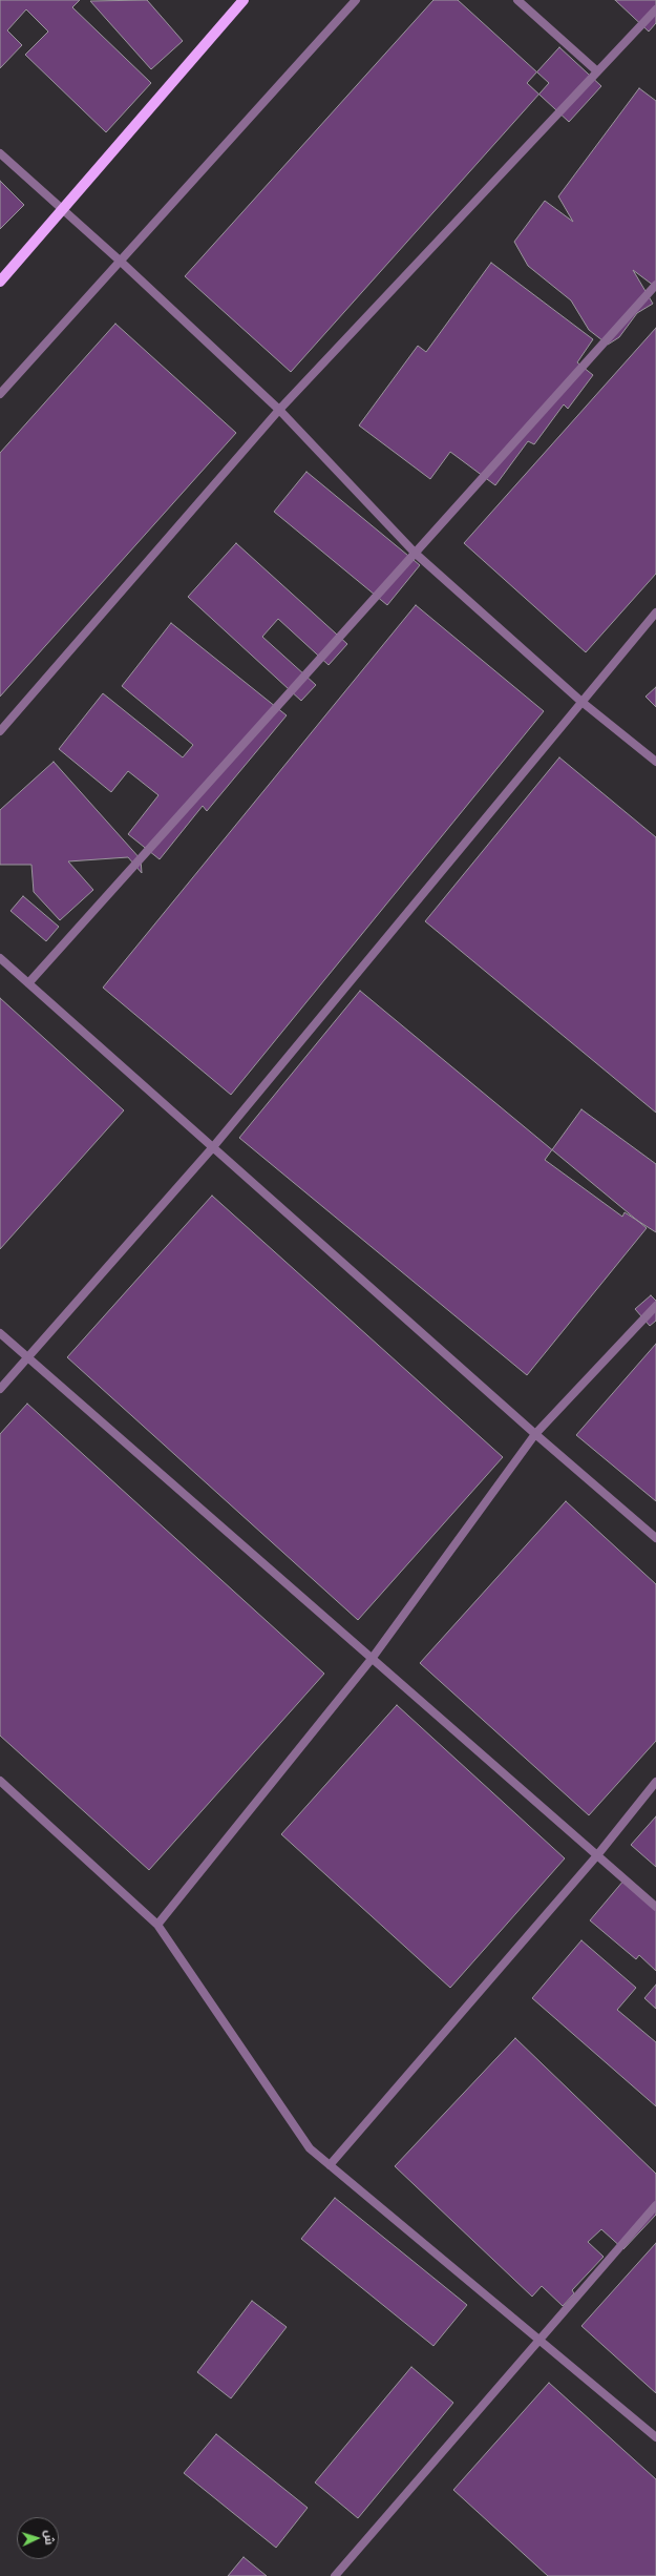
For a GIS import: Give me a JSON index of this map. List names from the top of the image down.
{
  "north": "right"
}
